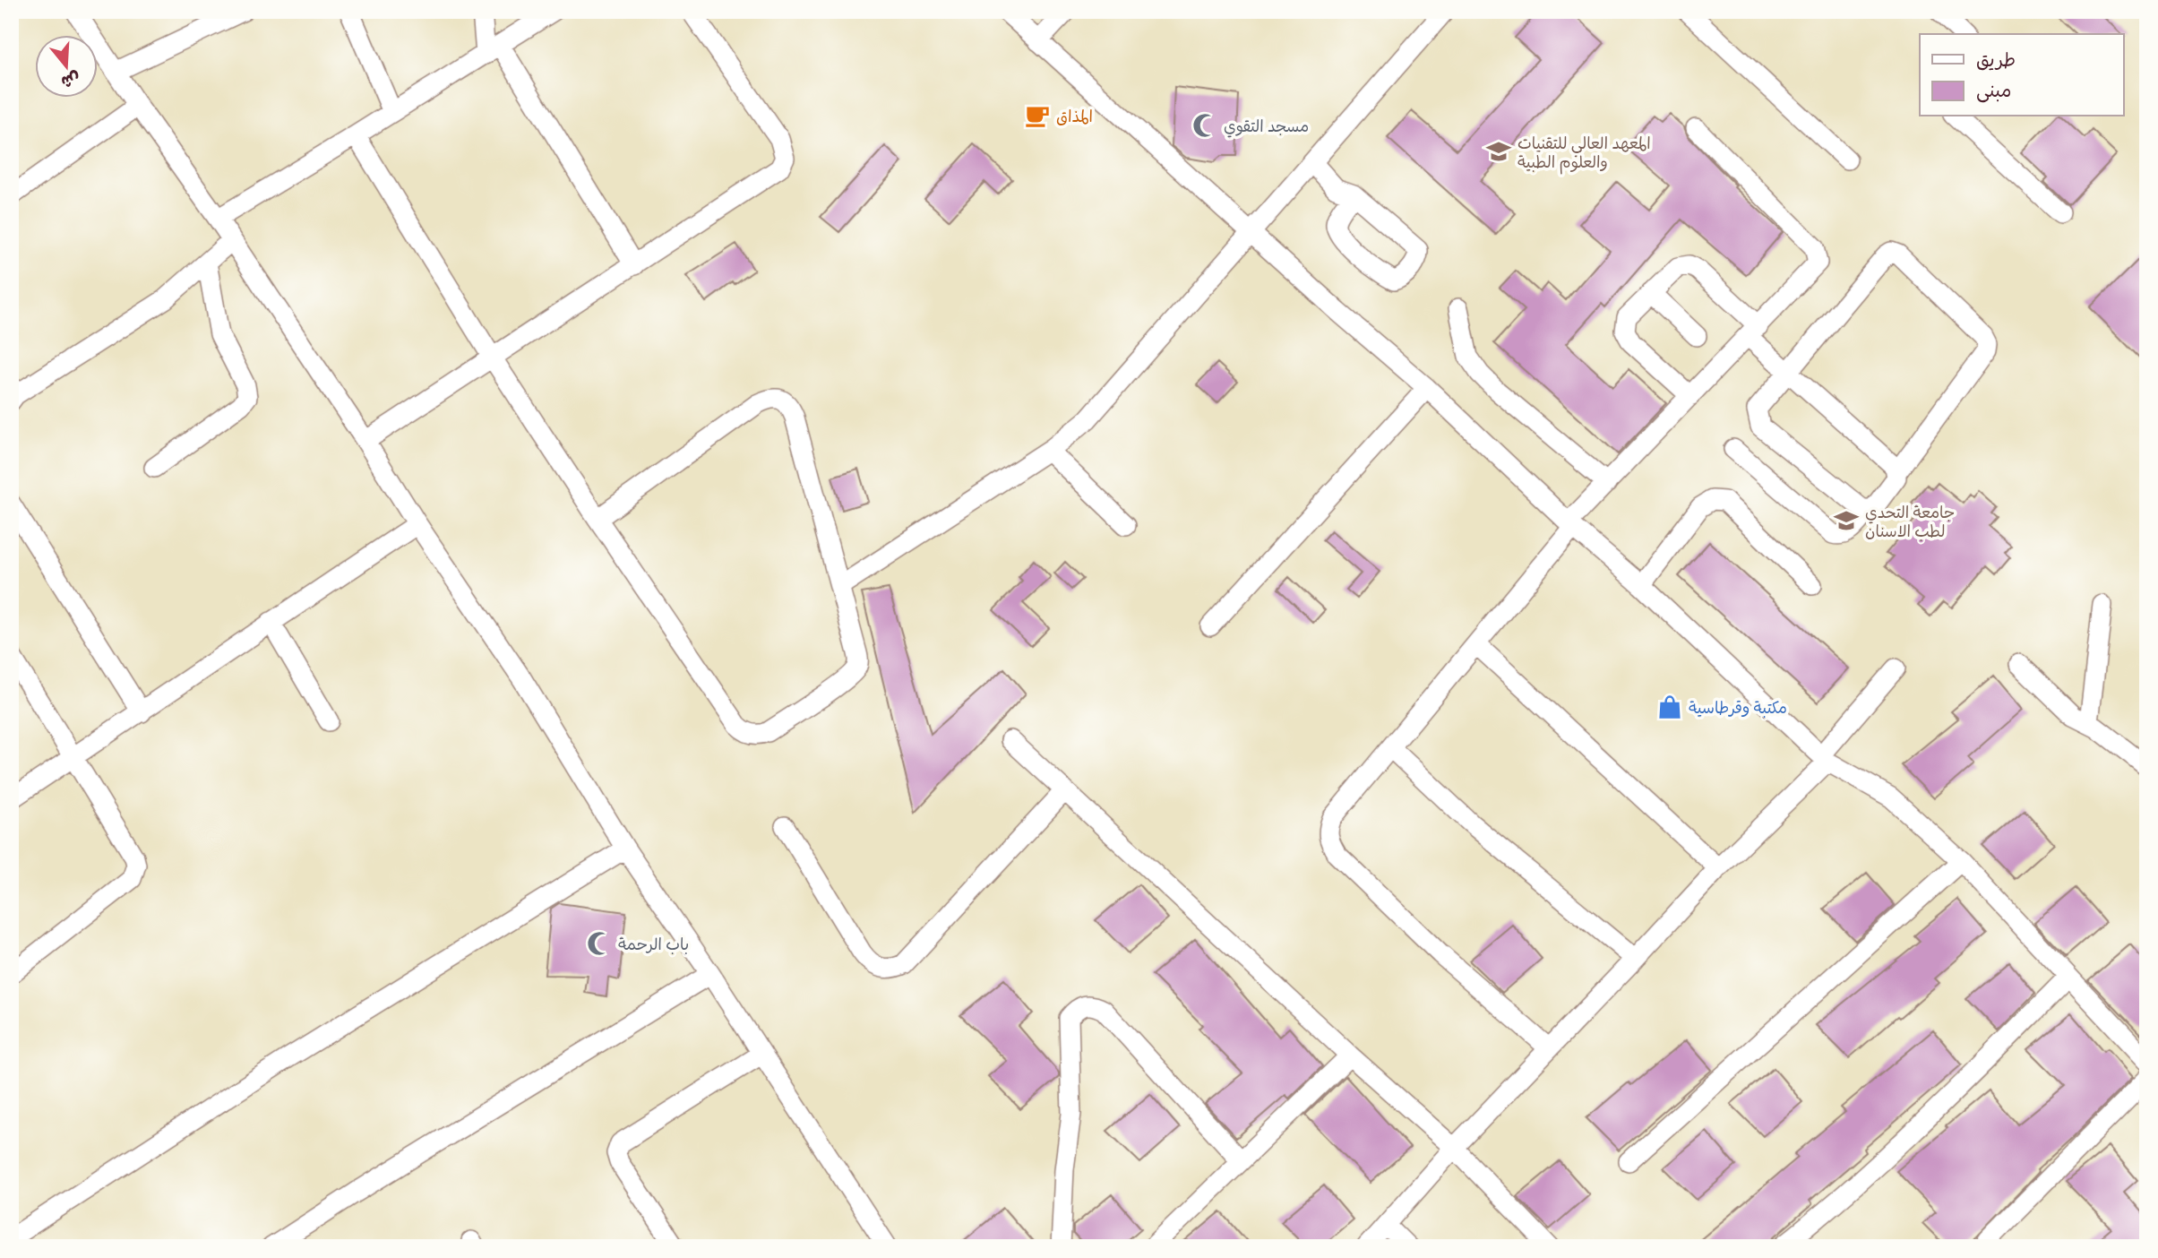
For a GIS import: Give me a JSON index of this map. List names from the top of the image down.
{
  "places": {
    "cafe": ["المذاق"],
    "mosque": ["مسجد التقوي", "باب الرحمة"],
    "school or university": ["المعهد العالي للتقنيات والعلوم الطبية", "جامعة التحدي لطب الاسنان"],
    "shop": ["مكتبة وقرطاسية"]
  },
  "legend": ["طريق", "مبنى"],
  "north": "bottom"
}
